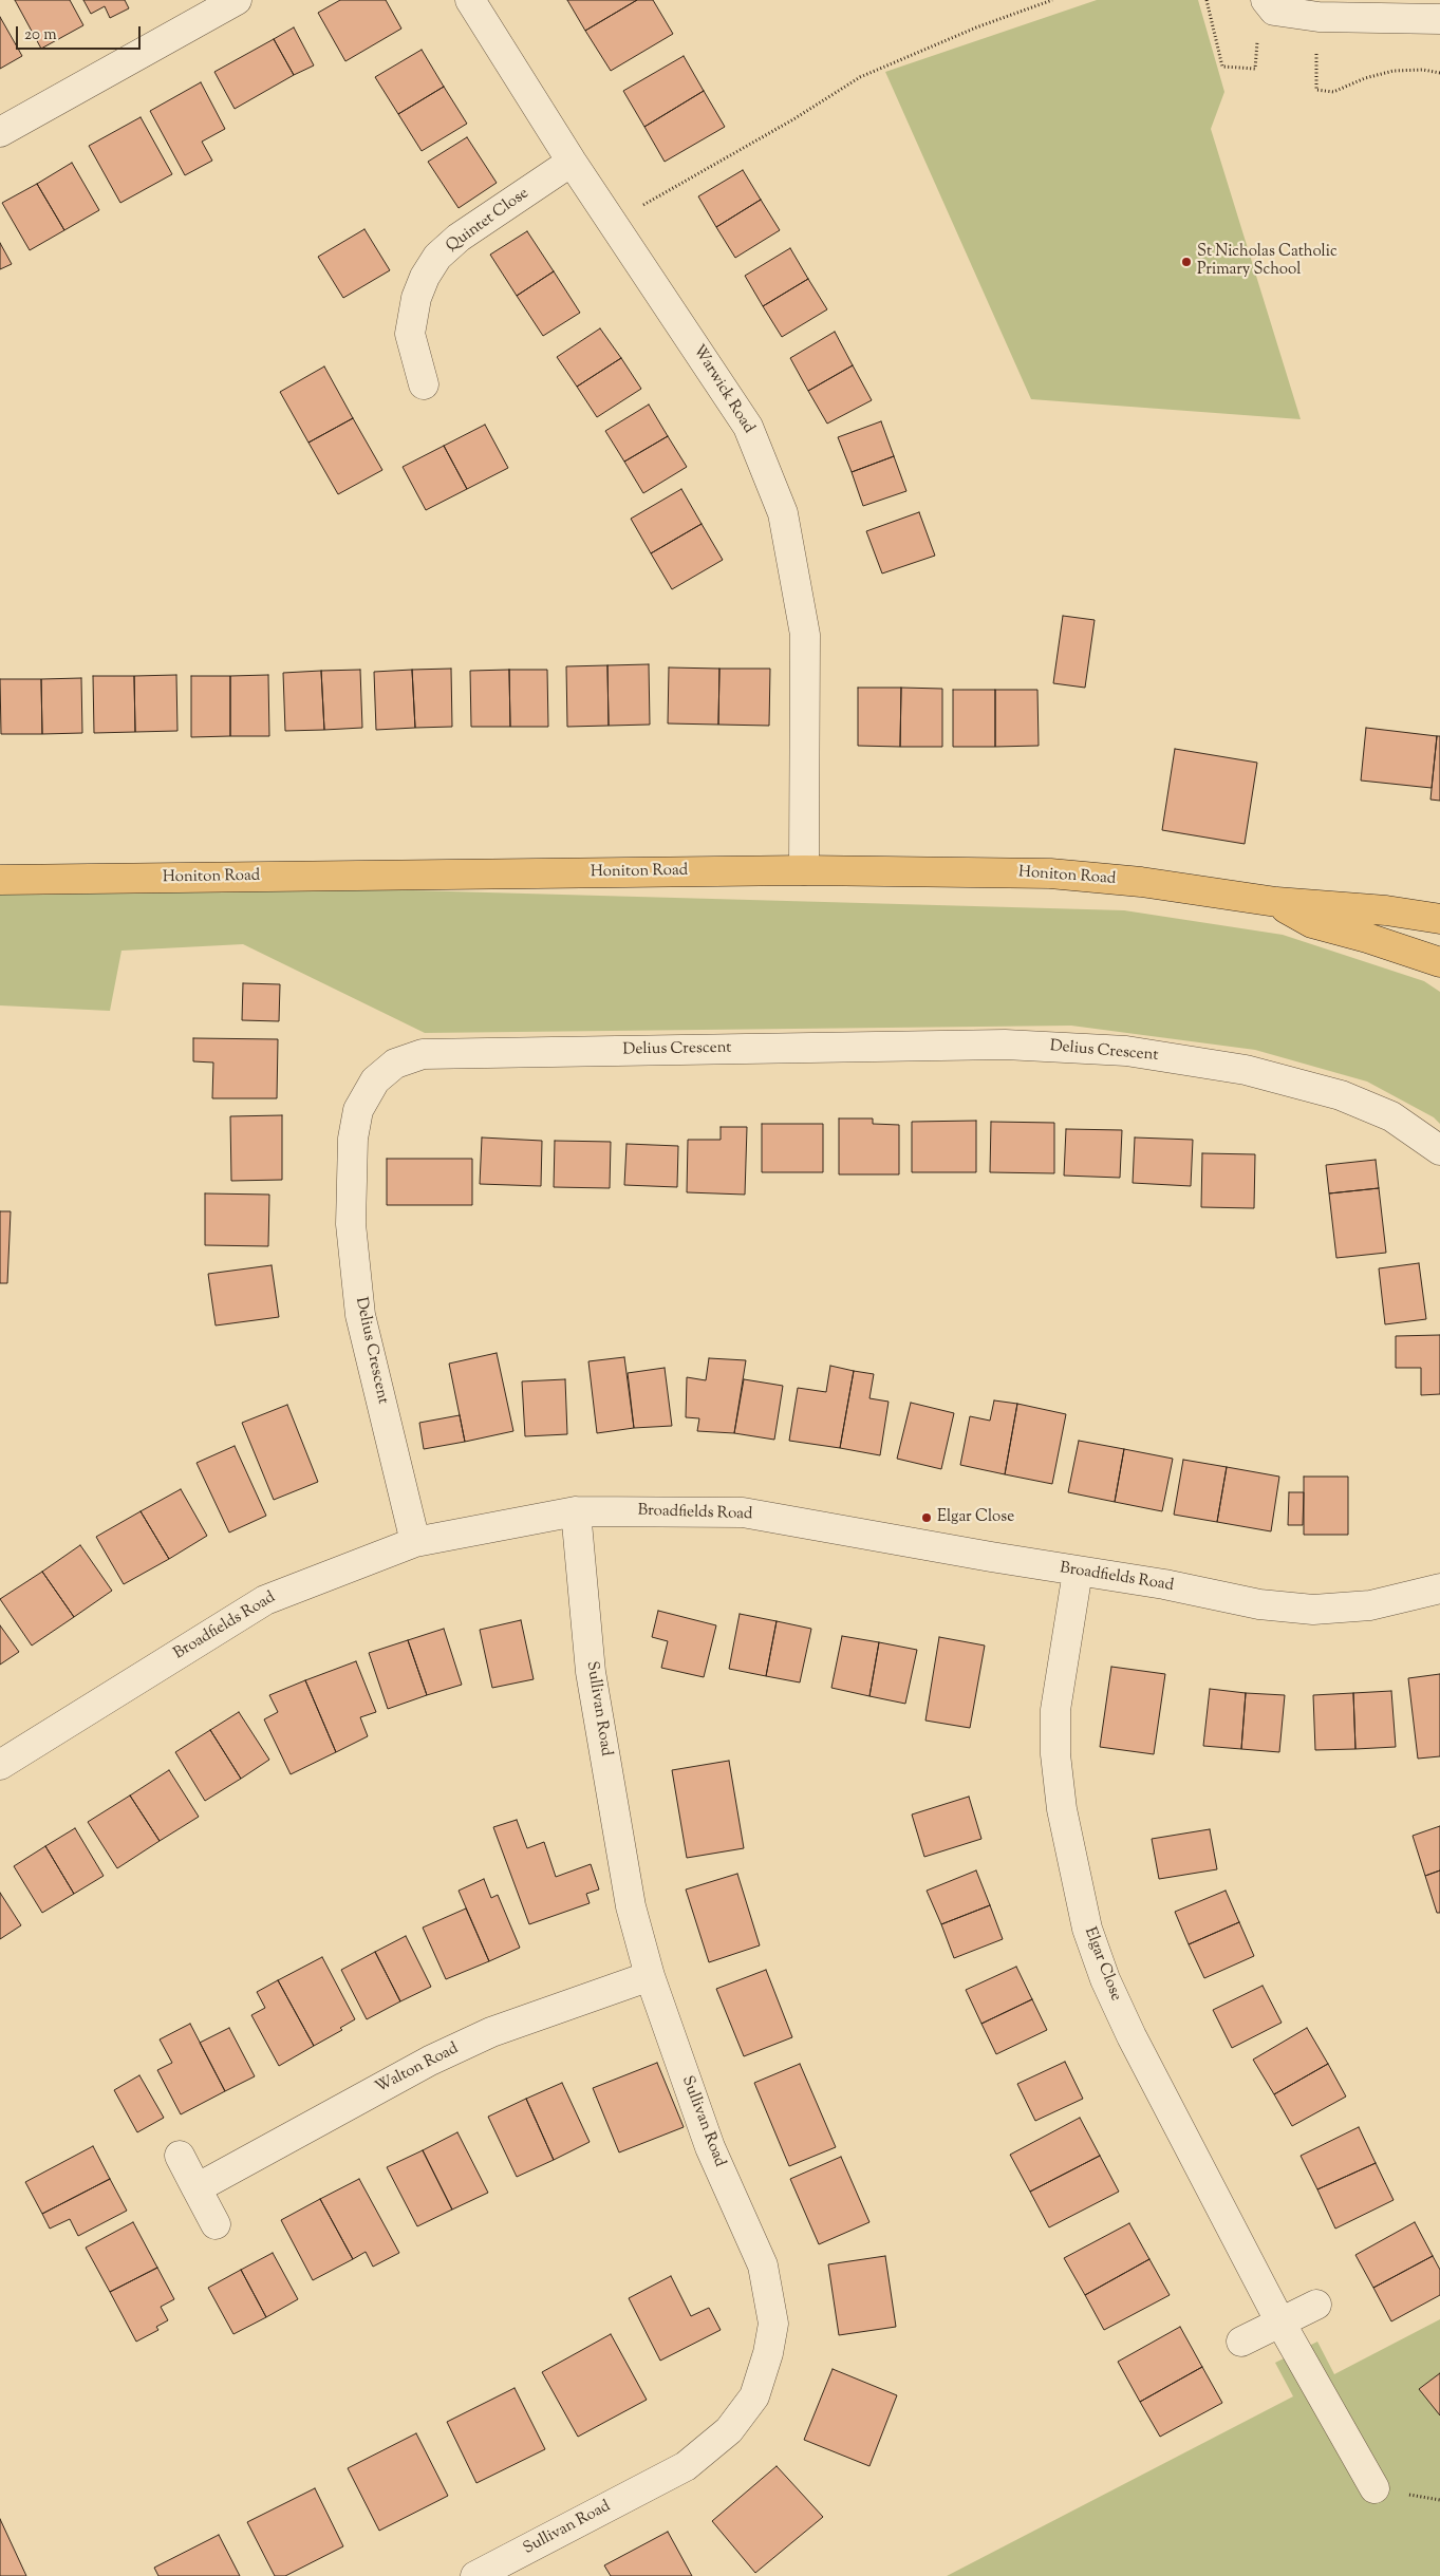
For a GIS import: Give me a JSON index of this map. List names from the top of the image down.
{
  "streets": {
    "main road": ["Honiton Road"],
    "street": [
      "Quintet Close",
      "Warwick Road",
      "Delius Crescent",
      "Broadfields Road",
      "Sullivan Road",
      "Elgar Close",
      "Walton Road"
    ]
  },
  "crossings": [
    ["Quintet Close", "Warwick Road"],
    ["Warwick Road", "Honiton Road"],
    ["Delius Crescent", "Broadfields Road"],
    ["Broadfields Road", "Sullivan Road"],
    ["Broadfields Road", "Elgar Close"],
    ["Sullivan Road", "Walton Road"]
  ],
  "places": ["St Nicholas Catholic Primary School", "Elgar Close"],
  "scale_bar": "20 m"
}
